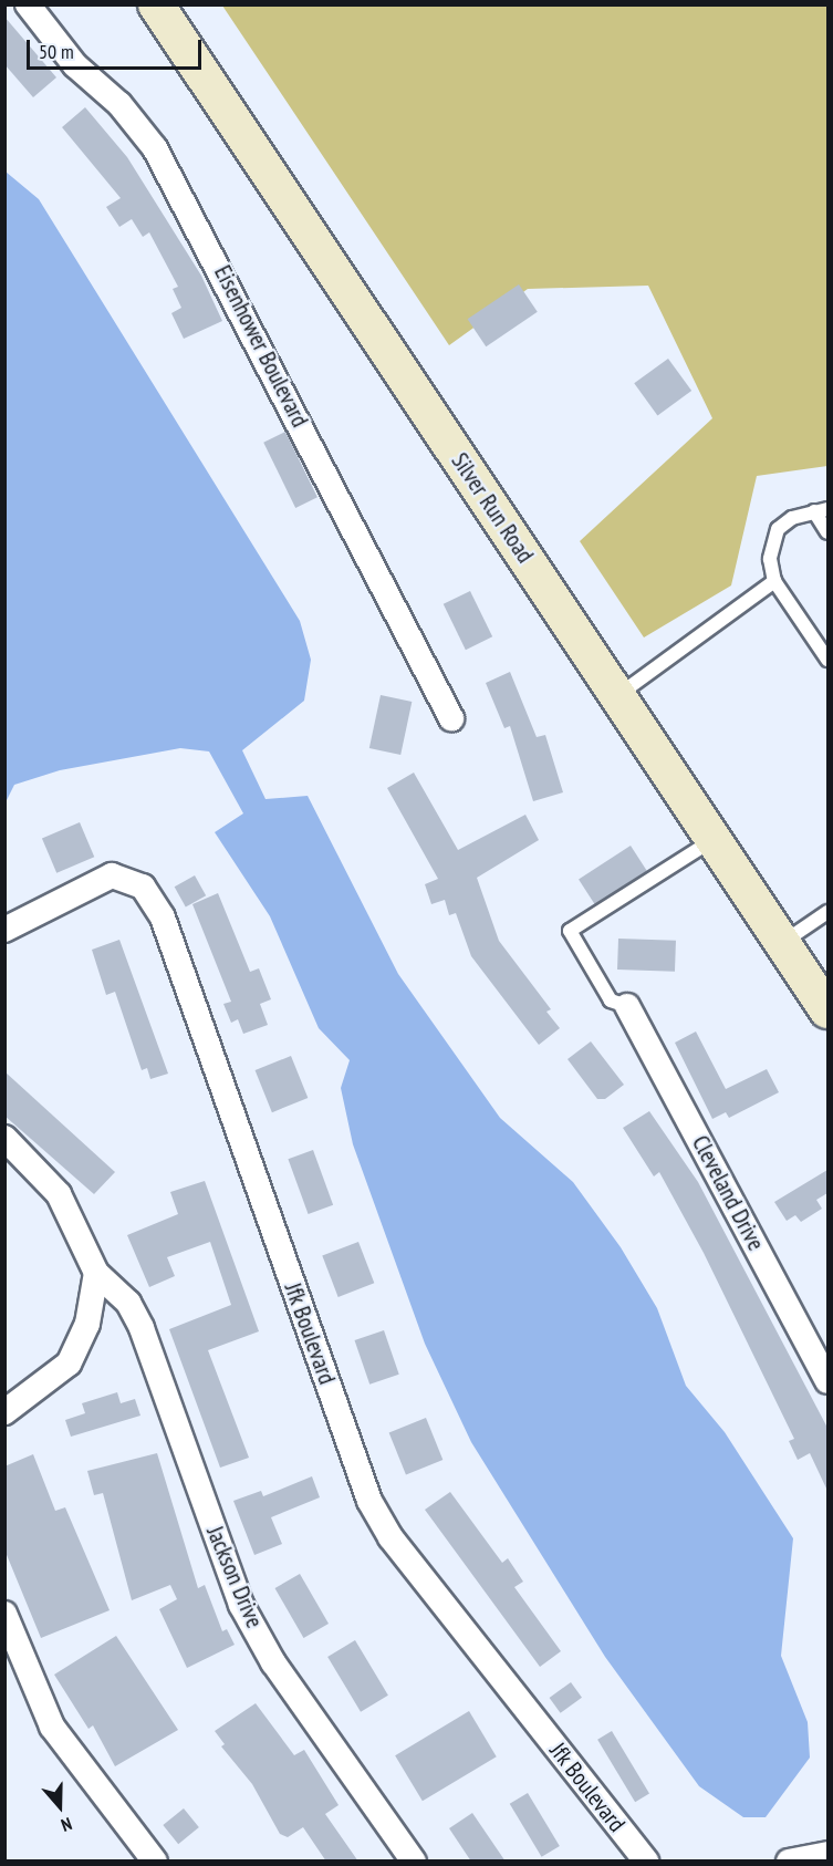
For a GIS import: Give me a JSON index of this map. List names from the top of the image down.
{
  "streets": {
    "main road": ["Silver Run Road"],
    "street": [
      "Eisenhower Boulevard",
      "Cleveland Drive",
      "Jfk Boulevard",
      "Jackson Drive"
    ]
  },
  "scale_bar": "50 m",
  "north": "bottom"
}
